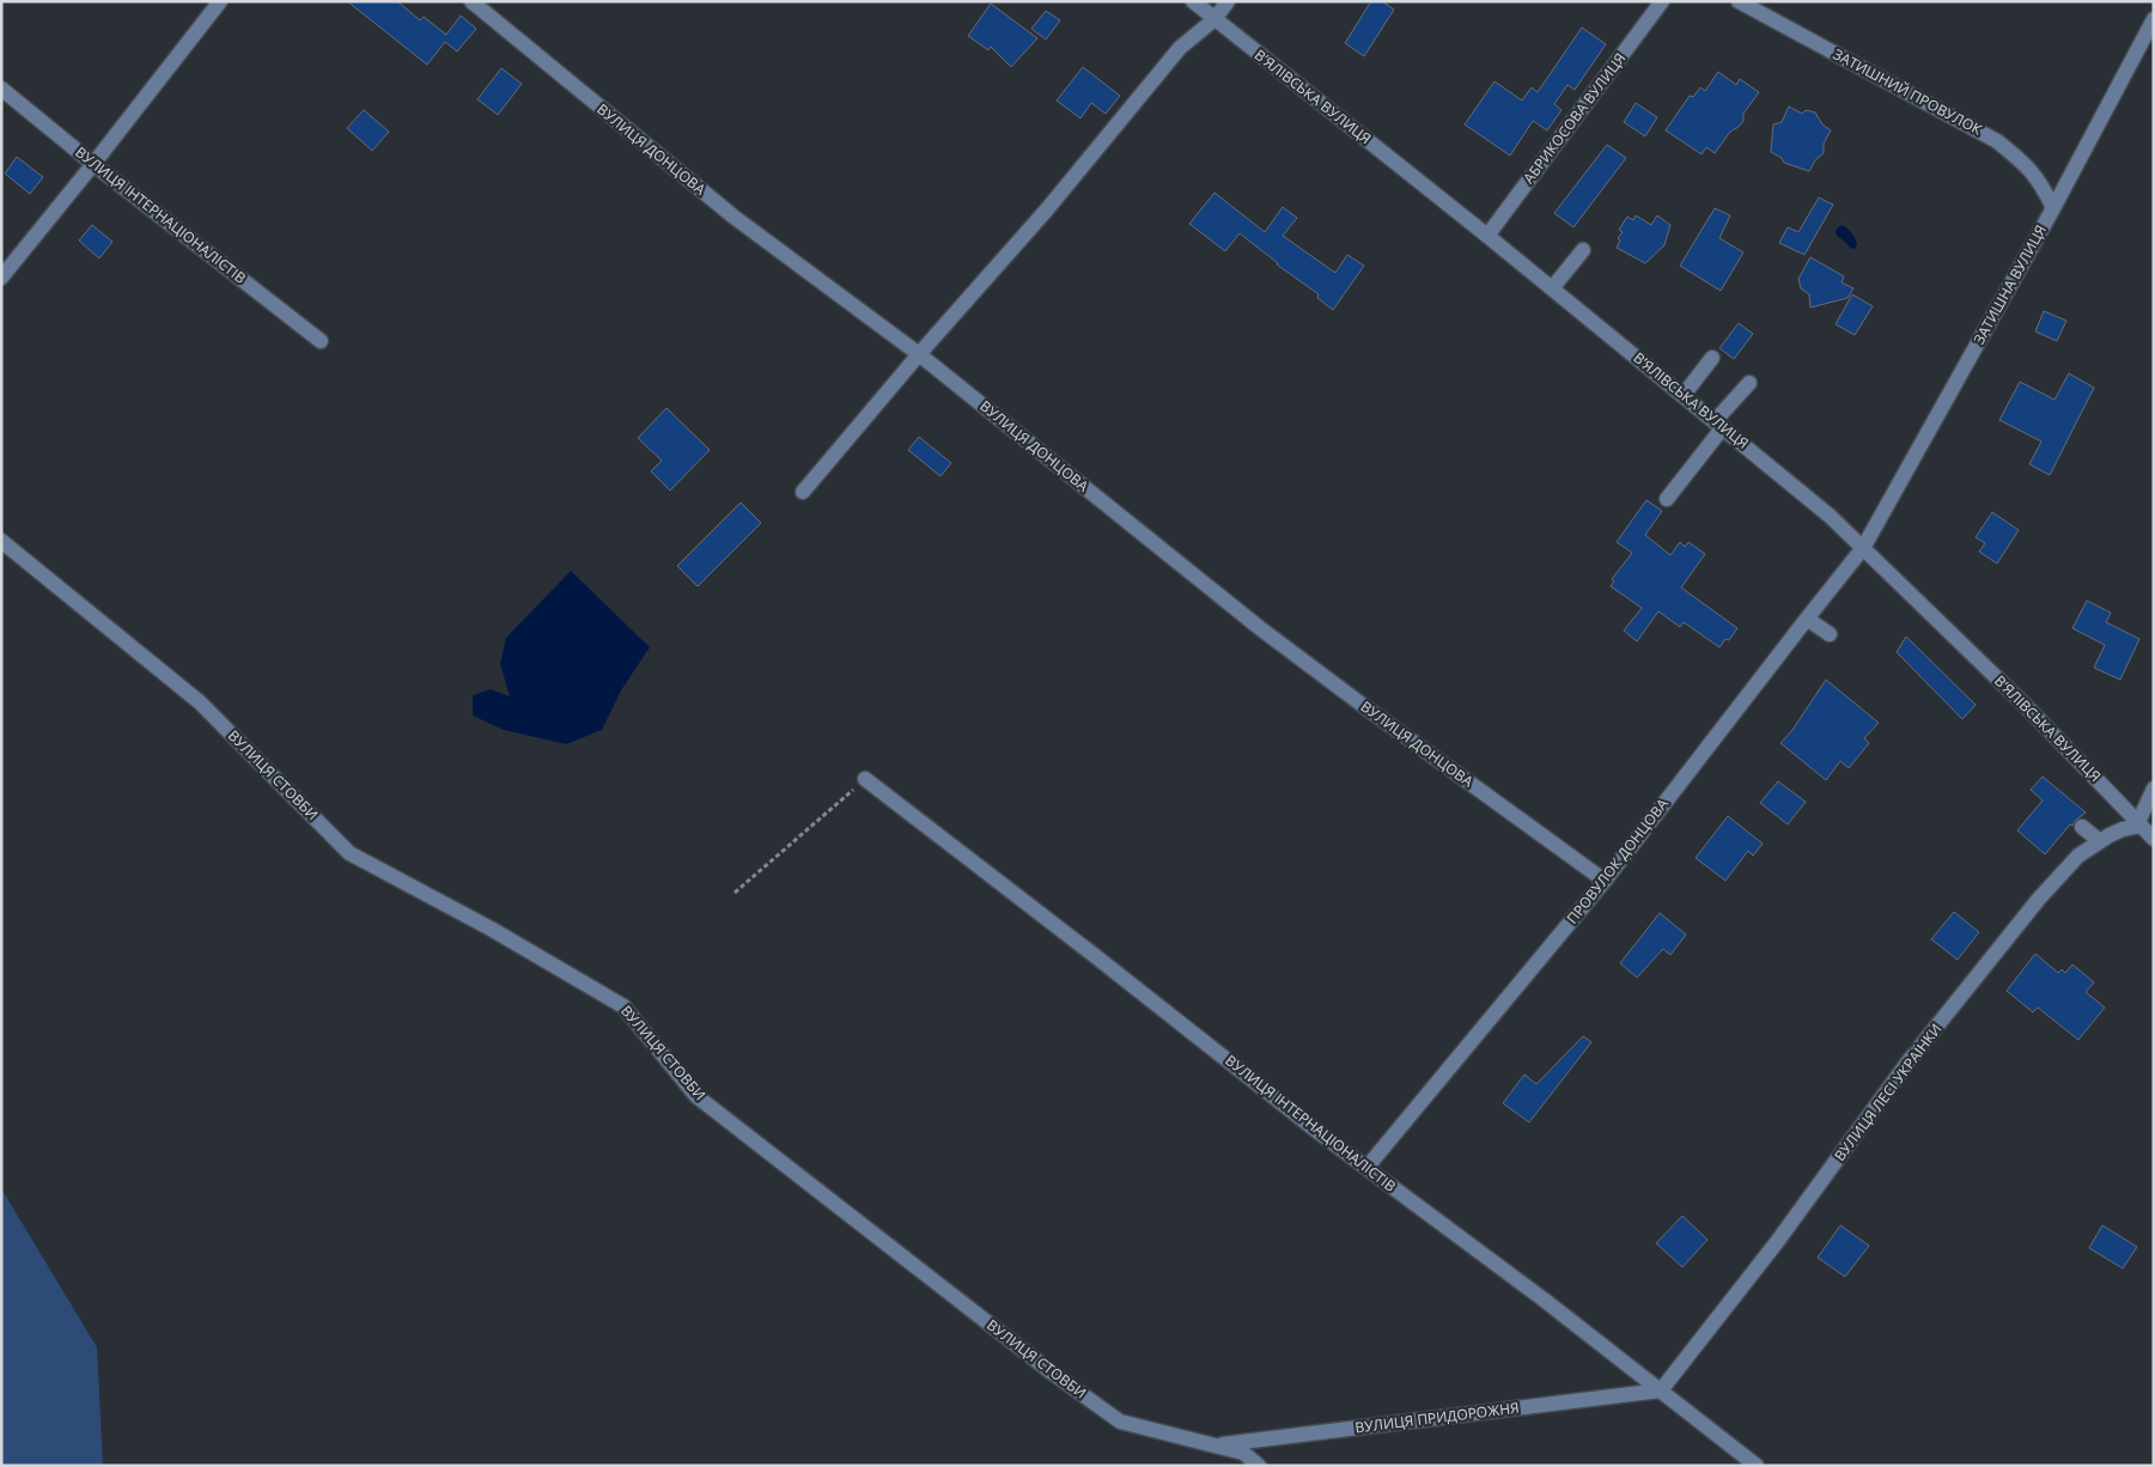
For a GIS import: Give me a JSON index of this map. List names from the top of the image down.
{
  "streets": {
    "street": [
      "ЗАТИШНИЙ ПРОВУЛОК",
      "В’ЯЛІВСЬКА ВУЛИЦЯ",
      "АБРИКОСОВА ВУЛИЦЯ",
      "ВУЛИЦЯ ДОНЦОВА",
      "ВУЛИЦЯ ІНТЕРНАЦІОНАЛІСТІВ",
      "ЗАТИШНА ВУЛИЦЯ",
      "ВУЛИЦЯ СТОВБИ",
      "ПРОВУЛОК ДОНЦОВА",
      "ВУЛИЦЯ ЛЕСІ УКРАЇНКИ",
      "ВУЛИЦЯ ПРИДОРОЖНЯ"
    ]
  },
  "crossings": [
    ["ЗАТИШНИЙ ПРОВУЛОК", "ЗАТИШНА ВУЛИЦЯ"],
    ["В’ЯЛІВСЬКА ВУЛИЦЯ", "АБРИКОСОВА ВУЛИЦЯ"],
    ["В’ЯЛІВСЬКА ВУЛИЦЯ", "ЗАТИШНА ВУЛИЦЯ"],
    ["В’ЯЛІВСЬКА ВУЛИЦЯ", "ПРОВУЛОК ДОНЦОВА"],
    ["В’ЯЛІВСЬКА ВУЛИЦЯ", "ВУЛИЦЯ ЛЕСІ УКРАЇНКИ"],
    ["ВУЛИЦЯ ДОНЦОВА", "ПРОВУЛОК ДОНЦОВА"],
    ["ВУЛИЦЯ ІНТЕРНАЦІОНАЛІСТІВ", "ПРОВУЛОК ДОНЦОВА"],
    ["ВУЛИЦЯ ІНТЕРНАЦІОНАЛІСТІВ", "ВУЛИЦЯ ЛЕСІ УКРАЇНКИ"],
    ["ВУЛИЦЯ ІНТЕРНАЦІОНАЛІСТІВ", "ВУЛИЦЯ ПРИДОРОЖНЯ"],
    ["ЗАТИШНА ВУЛИЦЯ", "ПРОВУЛОК ДОНЦОВА"],
    ["ВУЛИЦЯ СТОВБИ", "ВУЛИЦЯ ПРИДОРОЖНЯ"],
    ["ВУЛИЦЯ ЛЕСІ УКРАЇНКИ", "ВУЛИЦЯ ПРИДОРОЖНЯ"]
  ]
}
